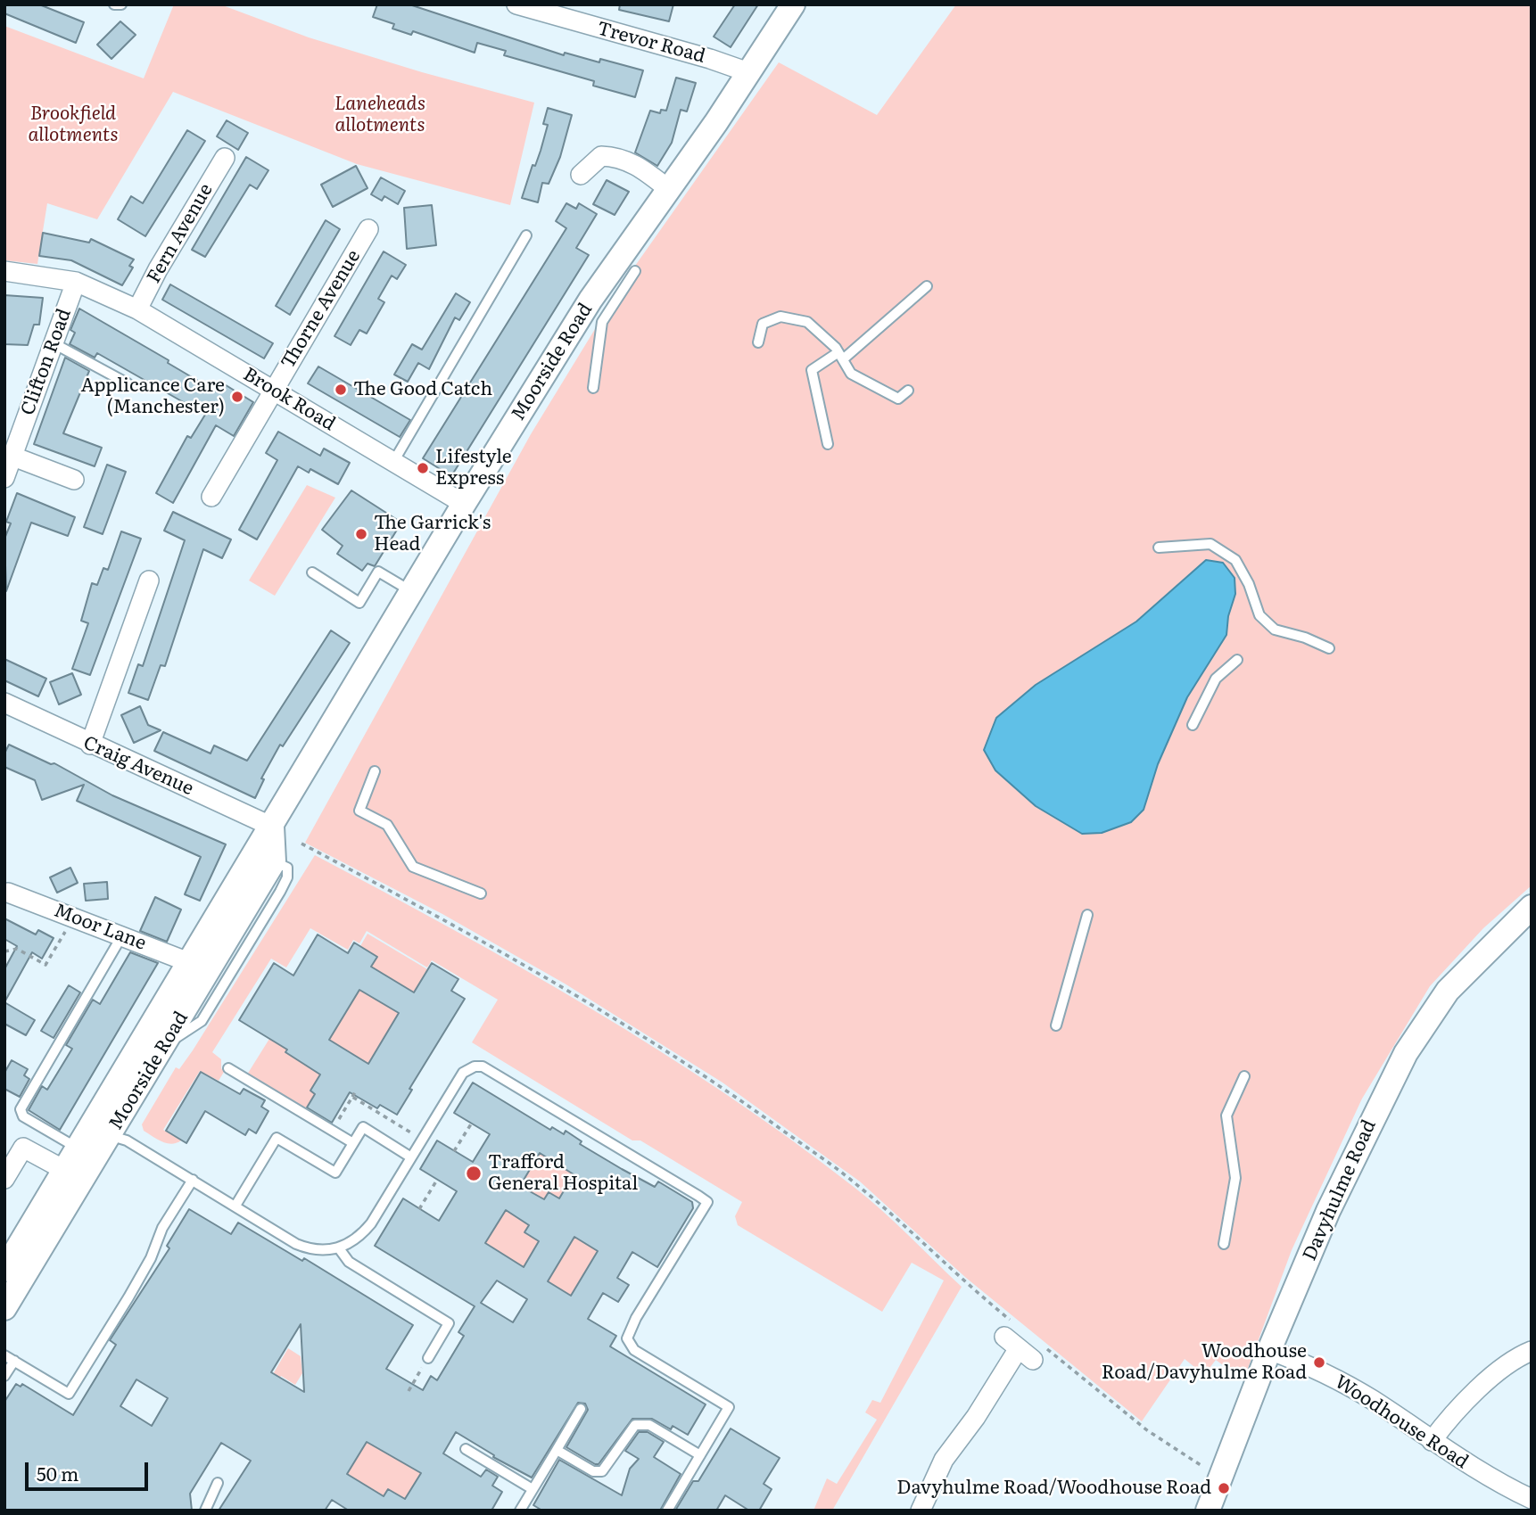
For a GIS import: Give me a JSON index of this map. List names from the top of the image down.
{
  "streets": {
    "street": [
      "Trevor Road",
      "Fern Avenue",
      "Thorne Avenue",
      "Clifton Road",
      "Moorside Road",
      "Brook Road",
      "Craig Avenue",
      "Moor Lane",
      "Davyhulme Road",
      "Woodhouse Road"
    ]
  },
  "crossings": [
    ["Trevor Road", "Moorside Road"],
    ["Fern Avenue", "Brook Road"],
    ["Thorne Avenue", "Brook Road"],
    ["Clifton Road", "Brook Road"],
    ["Moorside Road", "Brook Road"],
    ["Moorside Road", "Craig Avenue"],
    ["Moorside Road", "Moor Lane"],
    ["Davyhulme Road", "Woodhouse Road"]
  ],
  "parks": ["Laneheads allotments", "Brookfield allotments"],
  "places": [
    "The Good Catch",
    "Applicance Care (Manchester)",
    "Lifestyle Express",
    "The Garrick's Head",
    "Trafford General Hospital",
    "Woodhouse Road/Davyhulme Road",
    "Davyhulme Road/Woodhouse Road"
  ],
  "scale_bar": "50 m"
}
